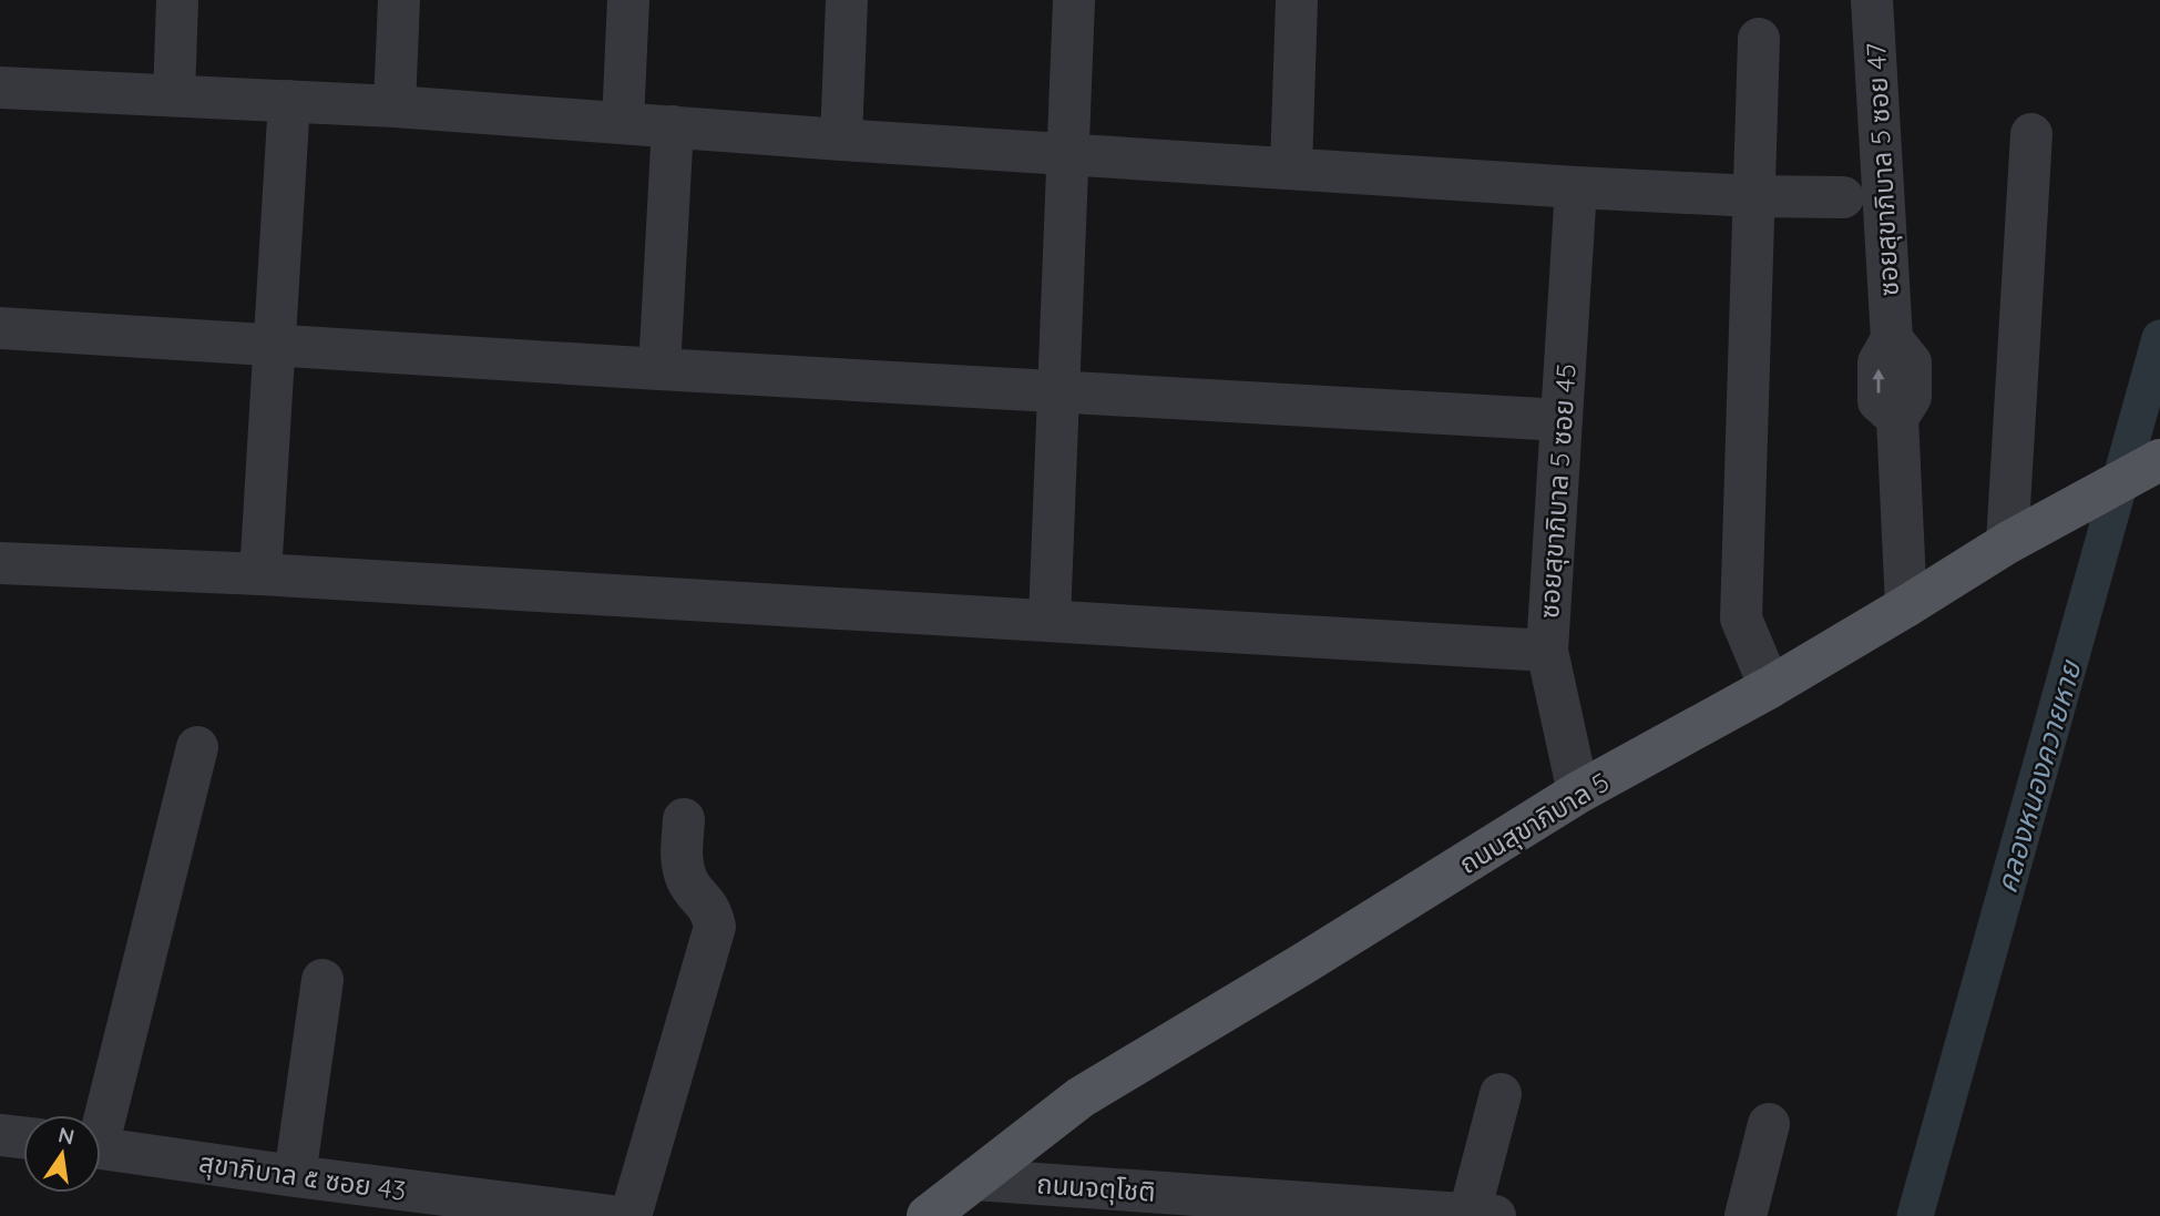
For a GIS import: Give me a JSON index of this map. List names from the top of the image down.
{
  "streets": {
    "main road": ["ถนนสุขาภิบาล 5"],
    "street": [
      "ซอยสุขาภิบาล 5 ซอย 47",
      "ซอยสุขาภิบาล 5 ซอย 45",
      "สุขาภิบาล ๕ ซอย 43",
      "ถนนจตุโชติ"
    ]
  },
  "crossings": [
    ["ซอยสุขาภิบาล 5 ซอย 47", "ถนนสุขาภิบาล 5"],
    ["ซอยสุขาภิบาล 5 ซอย 45", "ถนนสุขาภิบาล 5"],
    ["ถนนสุขาภิบาล 5", "ถนนจตุโชติ"]
  ],
  "water": ["คลองหนองควายหาย"],
  "north": "top"
}
